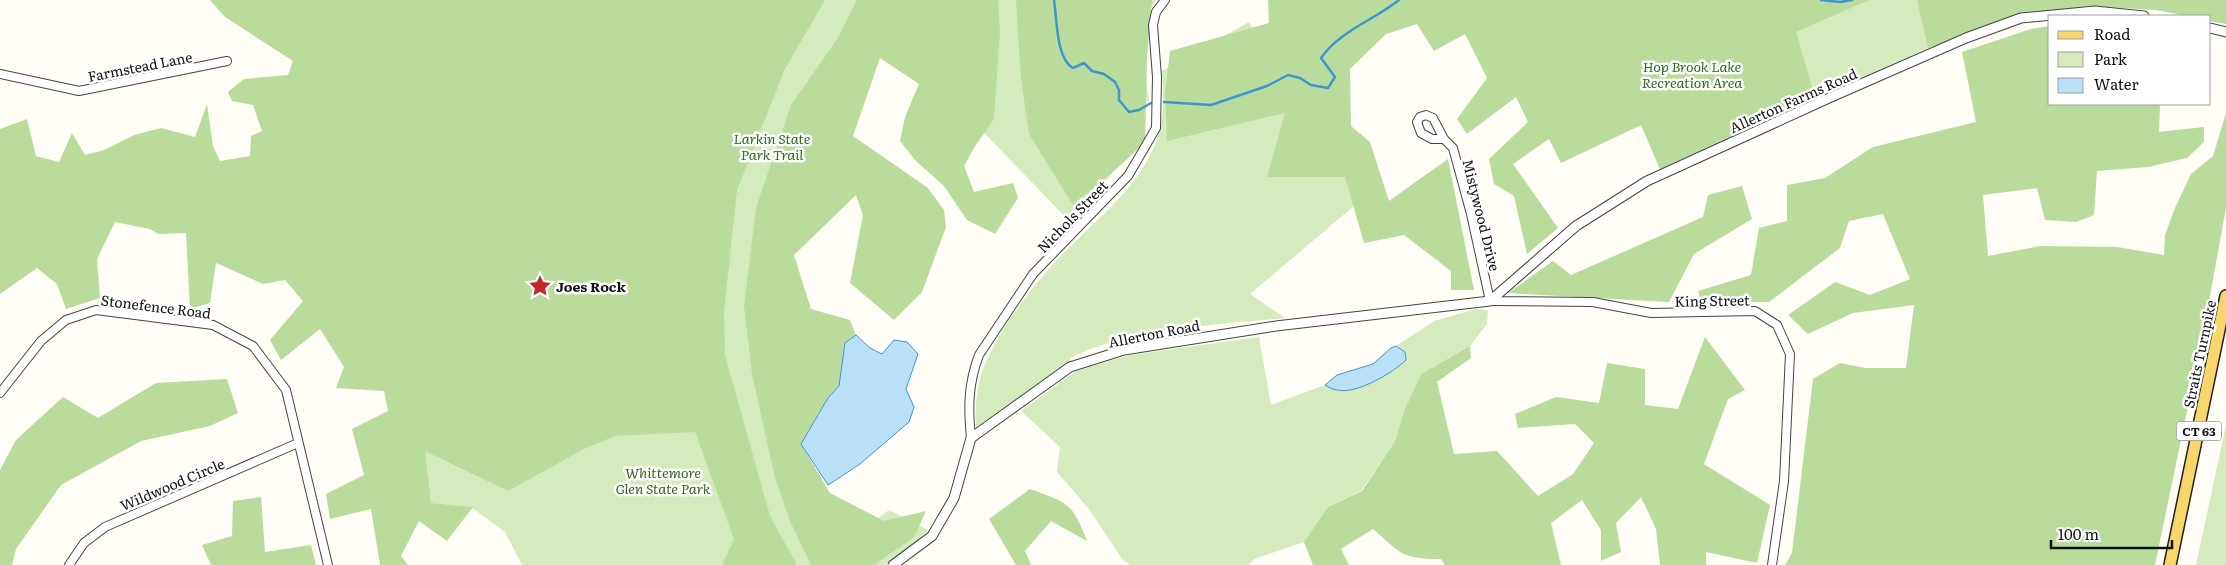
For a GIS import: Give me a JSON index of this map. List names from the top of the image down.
{
  "streets": {
    "main road": ["Straits Turnpike", "CT 63"],
    "street": [
      "Farmstead Lane",
      "Allerton Farms Road",
      "Mistywood Drive",
      "Nichols Street",
      "King Street",
      "Stonefence Road",
      "Allerton Road",
      "Wildwood Circle"
    ]
  },
  "crossings": [
    ["Allerton Farms Road", "Mistywood Drive"],
    ["Allerton Farms Road", "King Street"],
    ["Allerton Farms Road", "Allerton Road"],
    ["Mistywood Drive", "King Street"],
    ["Mistywood Drive", "Allerton Road"],
    ["Nichols Street", "Allerton Road"],
    ["King Street", "Allerton Road"],
    ["Stonefence Road", "Wildwood Circle"]
  ],
  "parks": ["Hop Brook Lake Recreation Area", "Larkin State Park Trail", "Whittemore Glen State Park"],
  "places": {
    "place": ["Joes Rock"]
  },
  "legend": ["Road", "Park", "Water"],
  "scale_bar": "100 m"
}
